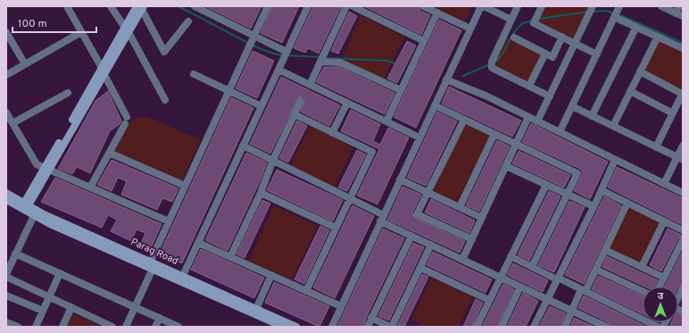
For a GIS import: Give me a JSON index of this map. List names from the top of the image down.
{
  "streets": {
    "street": ["Parag Road"]
  },
  "scale_bar": "100 m",
  "north": "top"
}
